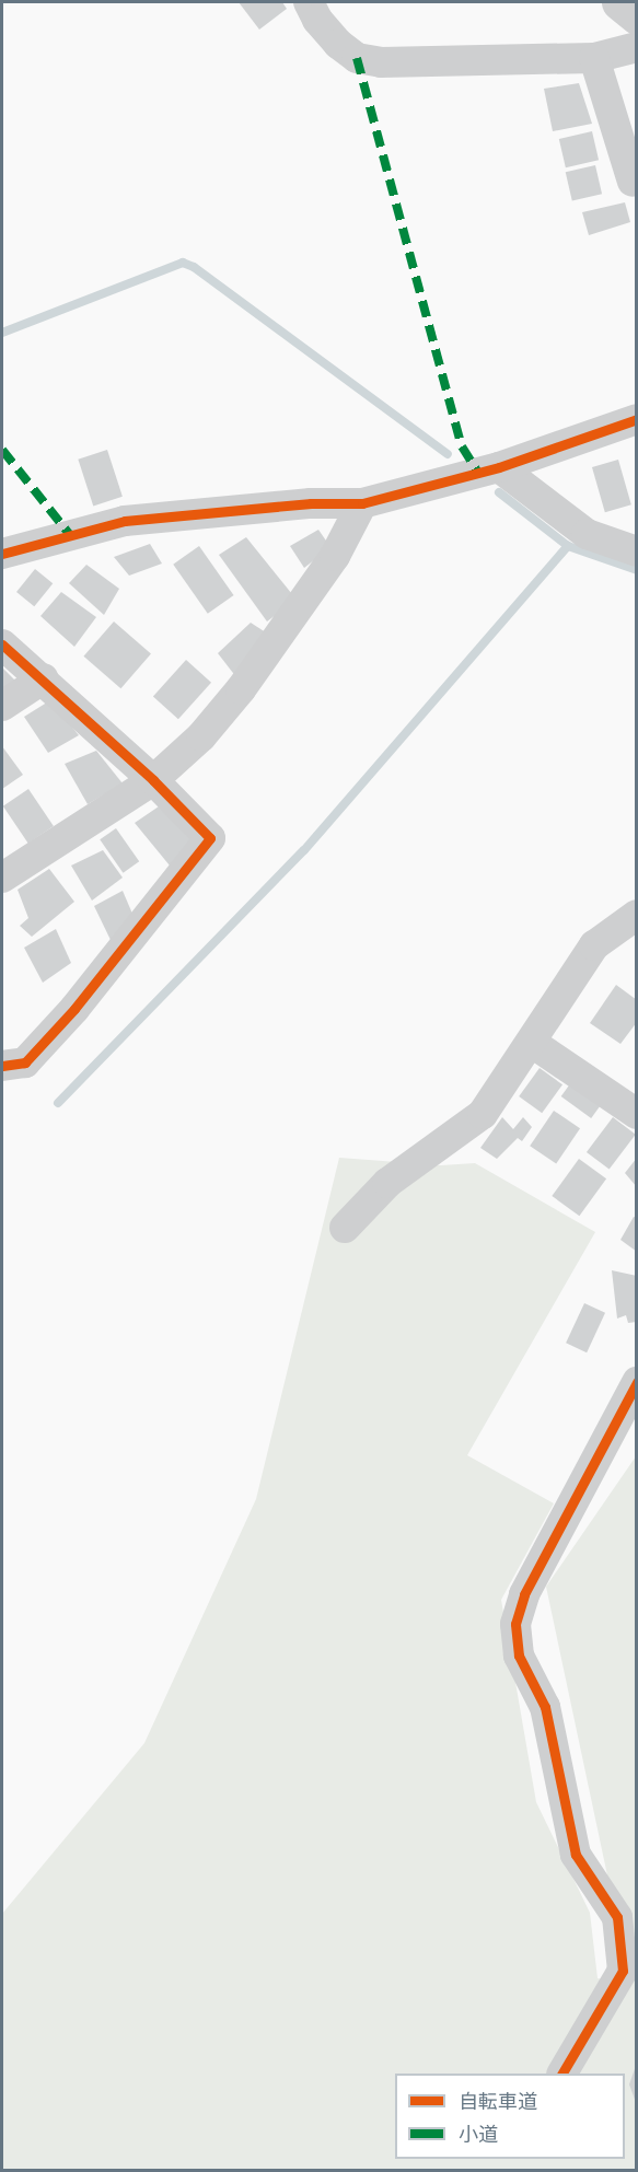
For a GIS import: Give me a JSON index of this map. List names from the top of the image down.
{
  "legend": ["自転車道", "小道"]
}
